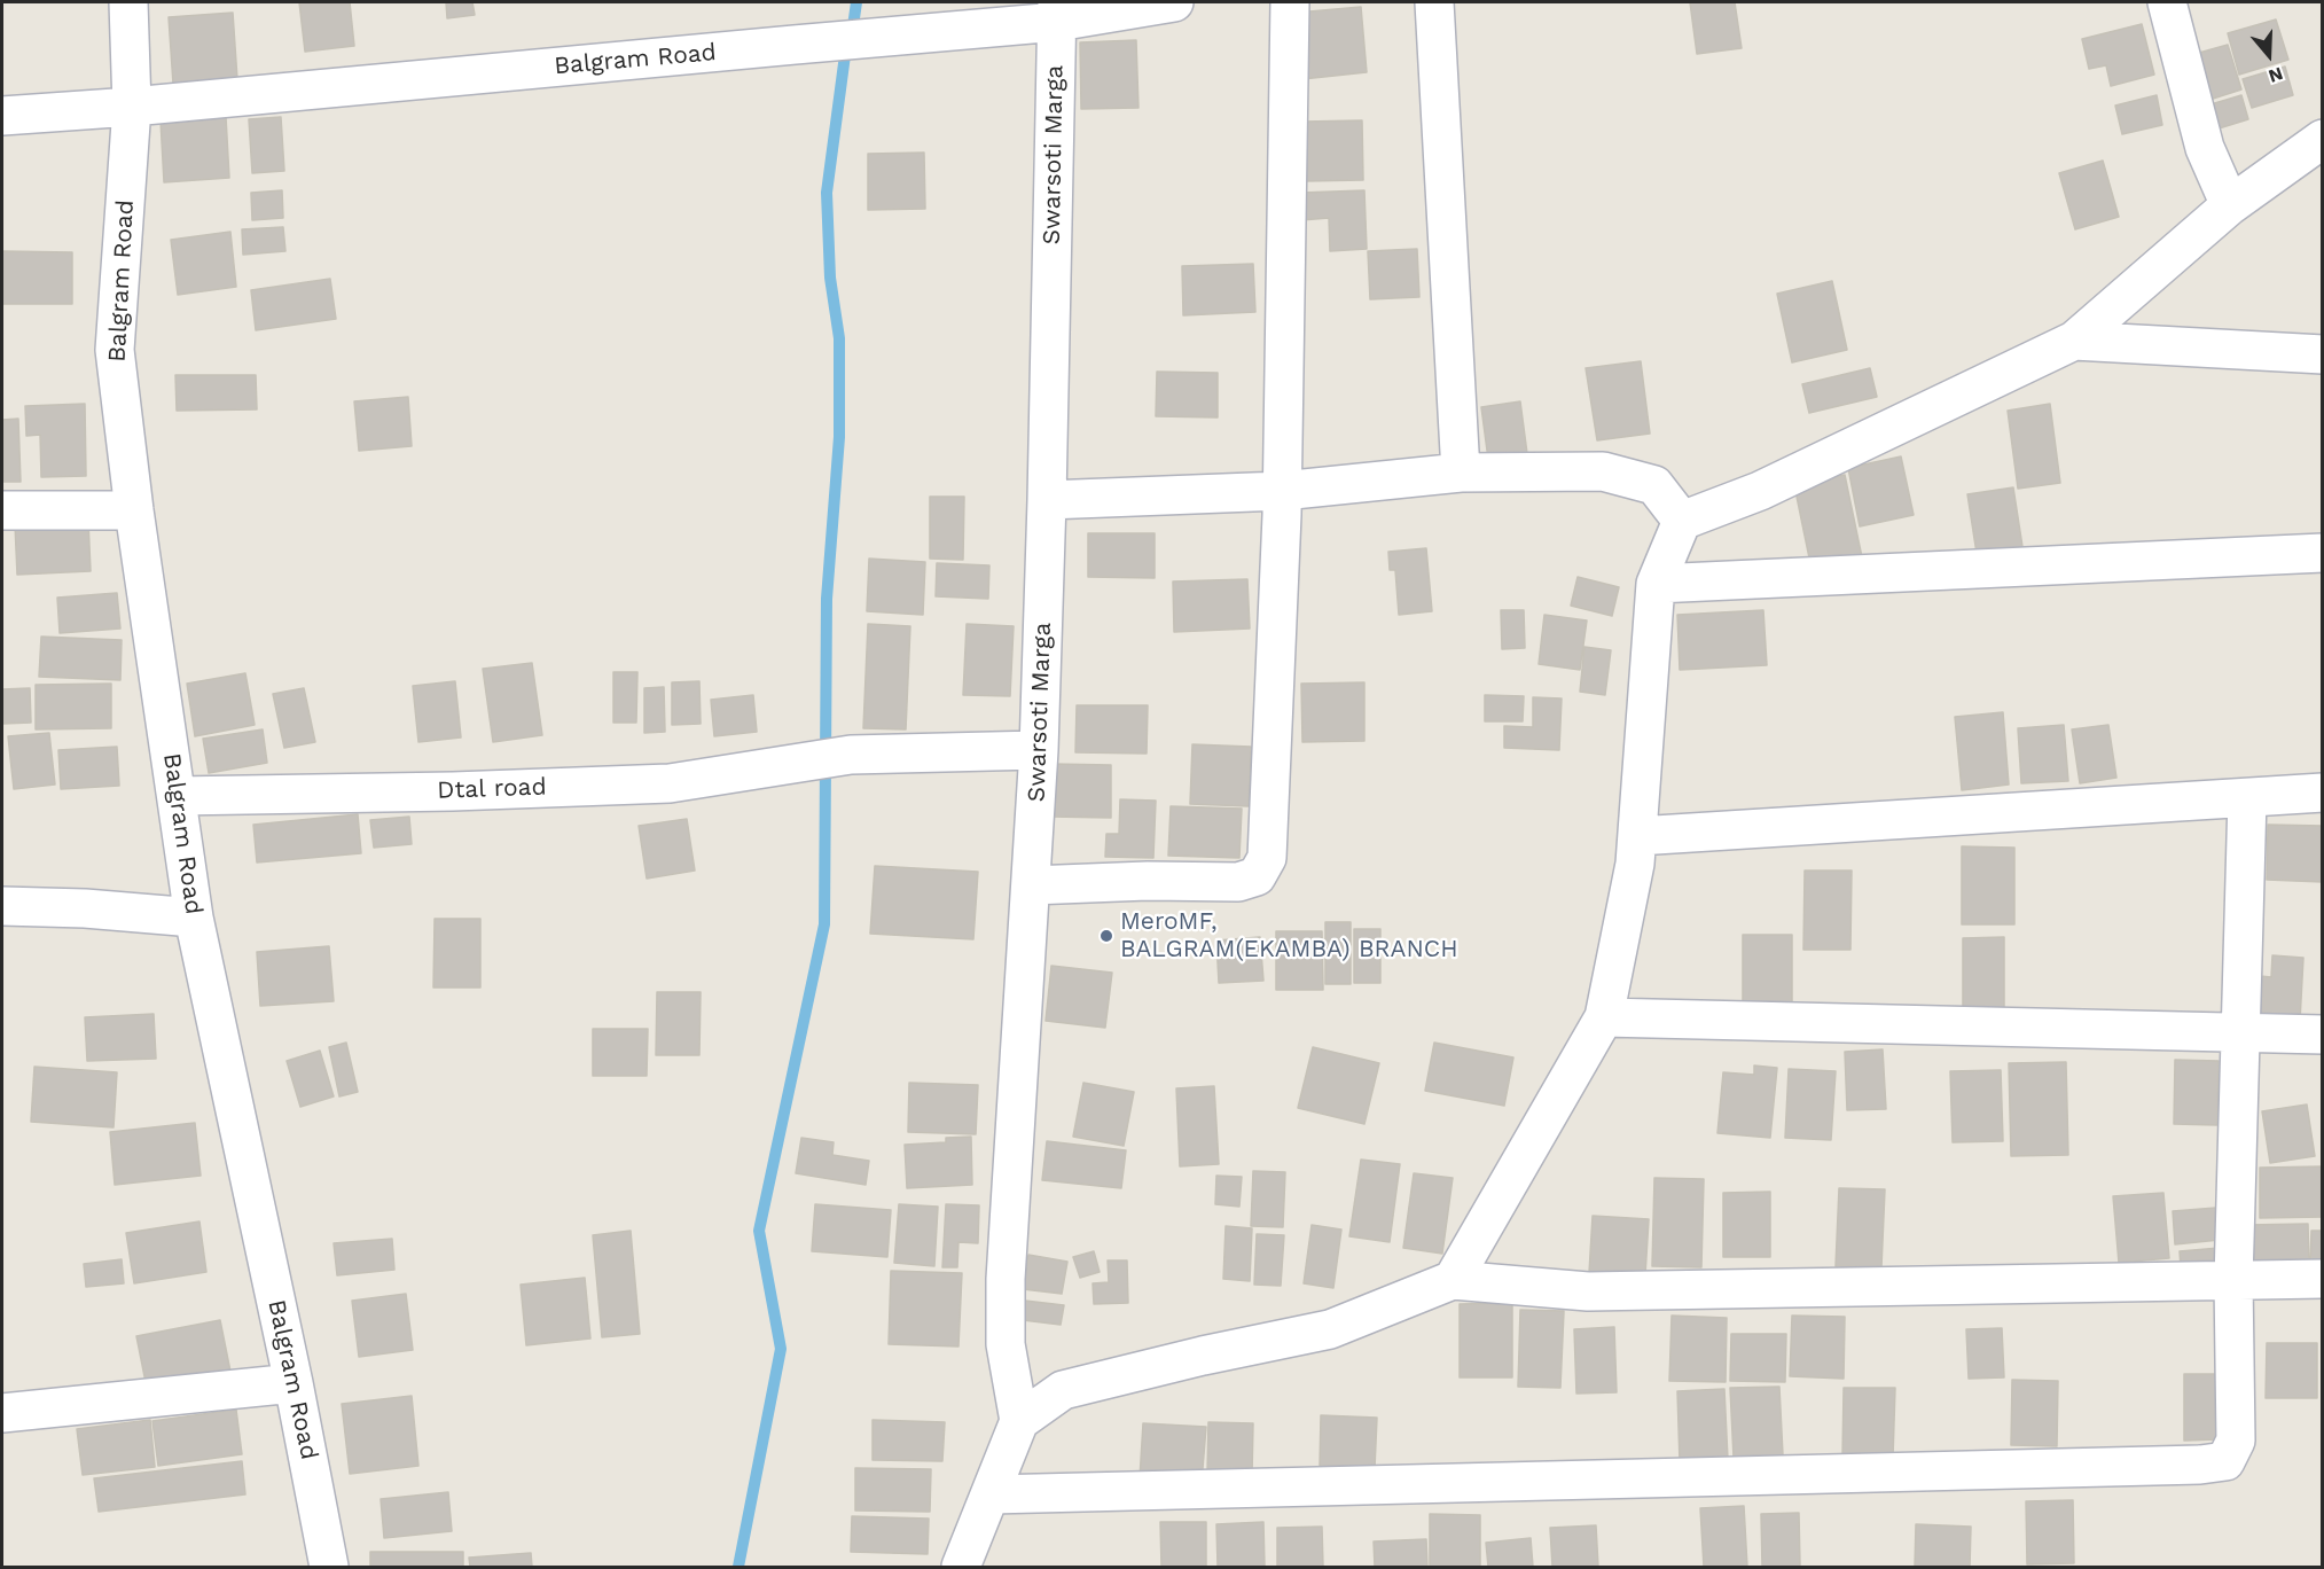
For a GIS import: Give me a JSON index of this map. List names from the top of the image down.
{
  "streets": {
    "street": ["Balgram Road", "Swarsoti Marga", "Dtal road"]
  },
  "crossings": [
    ["Balgram Road", "Swarsoti Marga"],
    ["Balgram Road", "Dtal road"],
    ["Swarsoti Marga", "Dtal road"]
  ],
  "places": ["MeroMF, BALGRAM(EKAMBA) BRANCH"],
  "north": "bottom"
}
